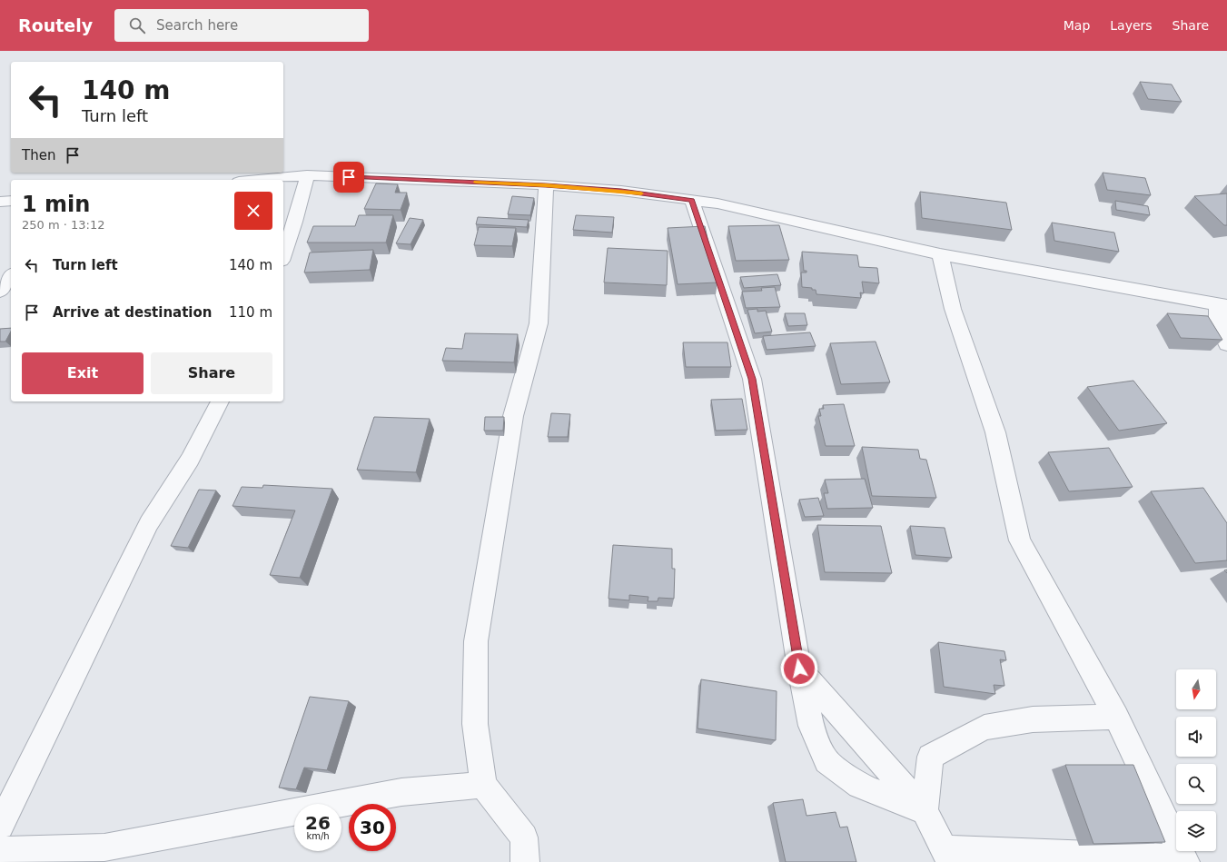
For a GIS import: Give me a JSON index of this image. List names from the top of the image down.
{
  "north": "bottom",
  "page": {
    "header": "Routely",
    "search": "Search here",
    "nav": ["Map", "Layers", "Share"],
    "turn": ["140 m", "Turn left"],
    "then": "Then",
    "heading": ["1 min", "250 m · 13:12"],
    "list": [
      {
        "name": "Turn left",
        "value": "140 m"
      },
      {
        "name": "Arrive at destination",
        "value": "110 m"
      }
    ],
    "buttons": ["Exit", "Share"],
    "speed": "26 km/h",
    "limit": "30"
  }
}
